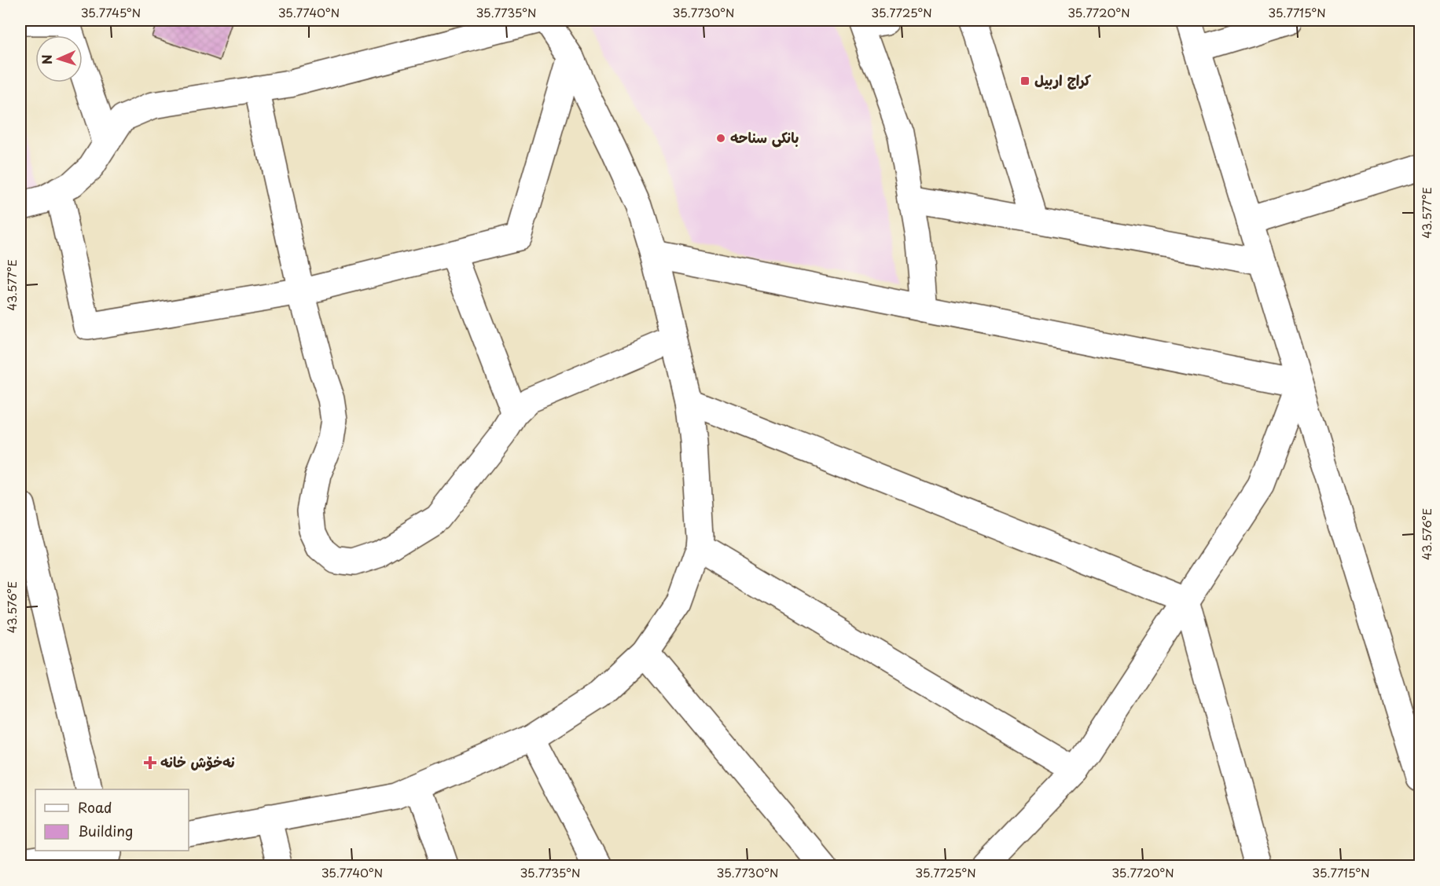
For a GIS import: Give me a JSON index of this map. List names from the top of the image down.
{
  "places": {
    "transit": ["كراج اربیل"],
    "other": ["بانکی سناحە"],
    "health": ["نەخۆش خانە"]
  },
  "legend": ["Road", "Building"],
  "north": "left",
  "coordinates": [
    "35.7745°N",
    "35.7740°N",
    "35.7735°N",
    "35.7730°N",
    "35.7725°N",
    "35.7720°N",
    "35.7715°N",
    "43.577°E",
    "43.576°E"
  ]
}
